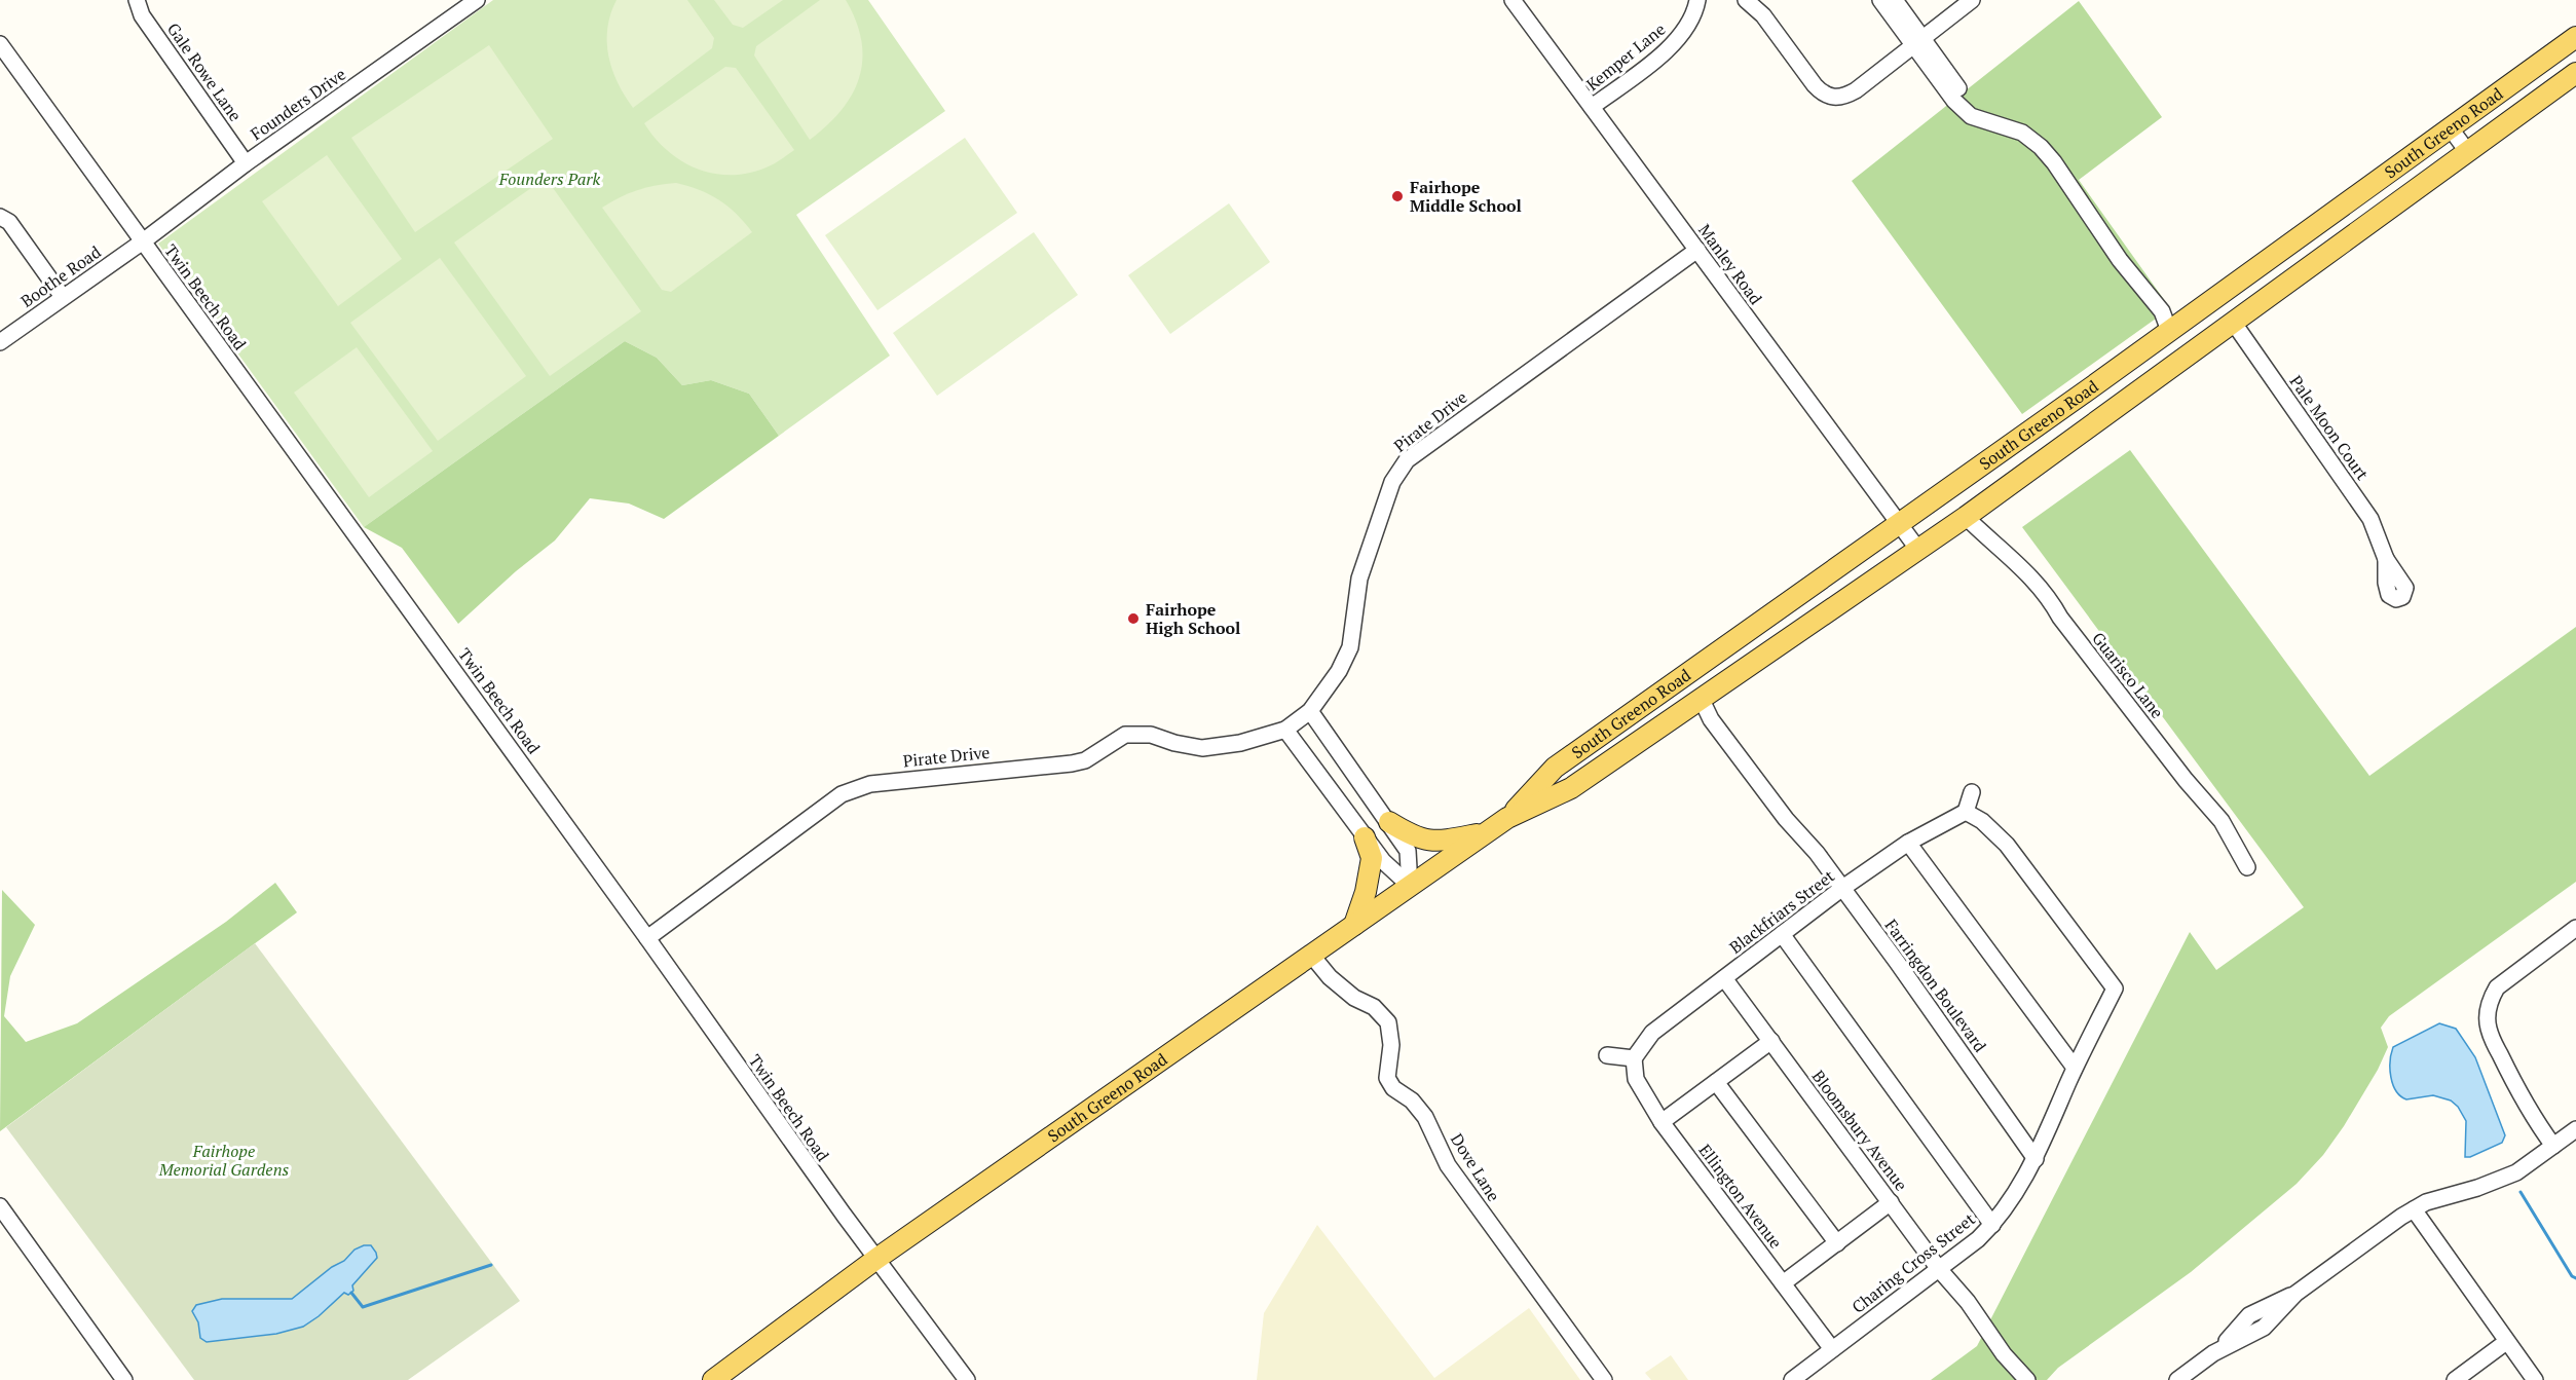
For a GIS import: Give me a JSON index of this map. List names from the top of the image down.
{
  "streets": {
    "main road": ["South Greeno Road"],
    "street": [
      "Kemper Lane",
      "Gale Rowe Lane",
      "Founders Drive",
      "Manley Road",
      "Boothe Road",
      "Twin Beech Road",
      "Pirate Drive",
      "Pale Moon Court",
      "Guarisco Lane",
      "Blackfriars Street",
      "Farringdon Boulevard",
      "Bloomsbury Avenue",
      "Dove Lane",
      "Ellington Avenue",
      "Charing Cross Street"
    ]
  },
  "crossings": [
    ["Kemper Lane", "Manley Road"],
    ["Gale Rowe Lane", "Founders Drive"],
    ["Founders Drive", "Boothe Road"],
    ["Founders Drive", "Twin Beech Road"],
    ["South Greeno Road", "Manley Road"],
    ["South Greeno Road", "Twin Beech Road"],
    ["South Greeno Road", "Pale Moon Court"],
    ["South Greeno Road", "Guarisco Lane"],
    ["South Greeno Road", "Farringdon Boulevard"],
    ["South Greeno Road", "Dove Lane"],
    ["Manley Road", "Pirate Drive"],
    ["Boothe Road", "Twin Beech Road"],
    ["Twin Beech Road", "Pirate Drive"],
    ["Blackfriars Street", "Farringdon Boulevard"],
    ["Blackfriars Street", "Bloomsbury Avenue"],
    ["Blackfriars Street", "Ellington Avenue"],
    ["Blackfriars Street", "Charing Cross Street"],
    ["Farringdon Boulevard", "Charing Cross Street"],
    ["Bloomsbury Avenue", "Charing Cross Street"],
    ["Ellington Avenue", "Charing Cross Street"]
  ],
  "parks": ["Founders Park", "Fairhope Memorial Gardens"],
  "places": ["Fairhope Middle School", "Fairhope High School"]
}
